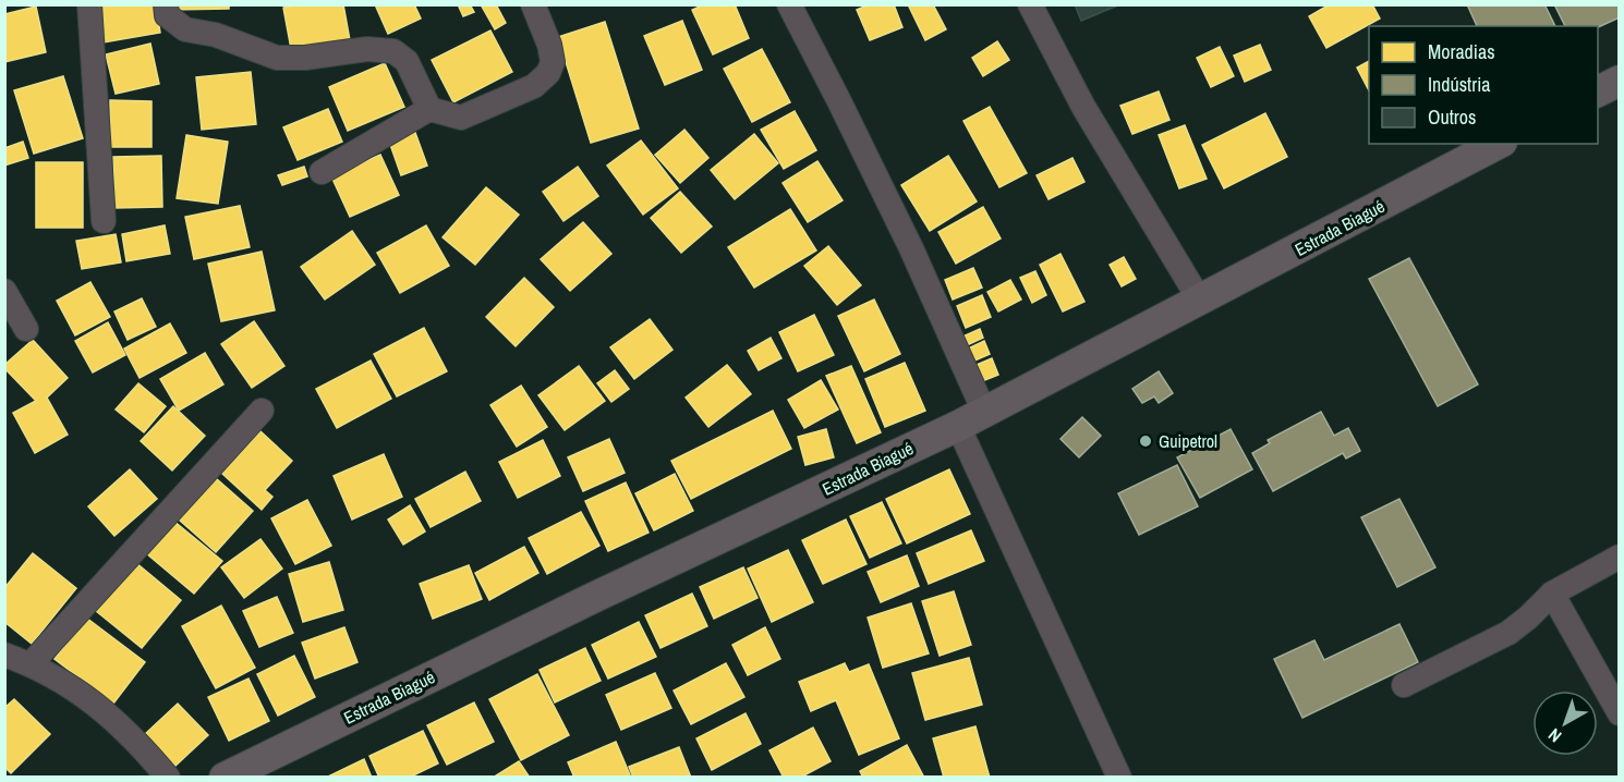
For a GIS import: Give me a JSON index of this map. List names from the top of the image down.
{
  "streets": {
    "main road": ["Estrada Biagué"]
  },
  "places": ["Guipetrol"],
  "legend": ["Moradias", "Indústria", "Outros"],
  "north": "bottom left"
}
